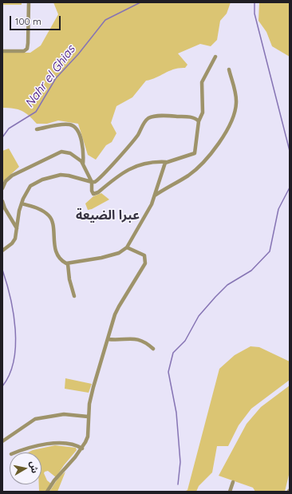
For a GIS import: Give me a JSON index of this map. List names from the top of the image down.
{
  "districts": ["عبرا الضيعة"],
  "water": ["Nahr el Ghias"],
  "scale_bar": "100 m",
  "north": "right"
}
